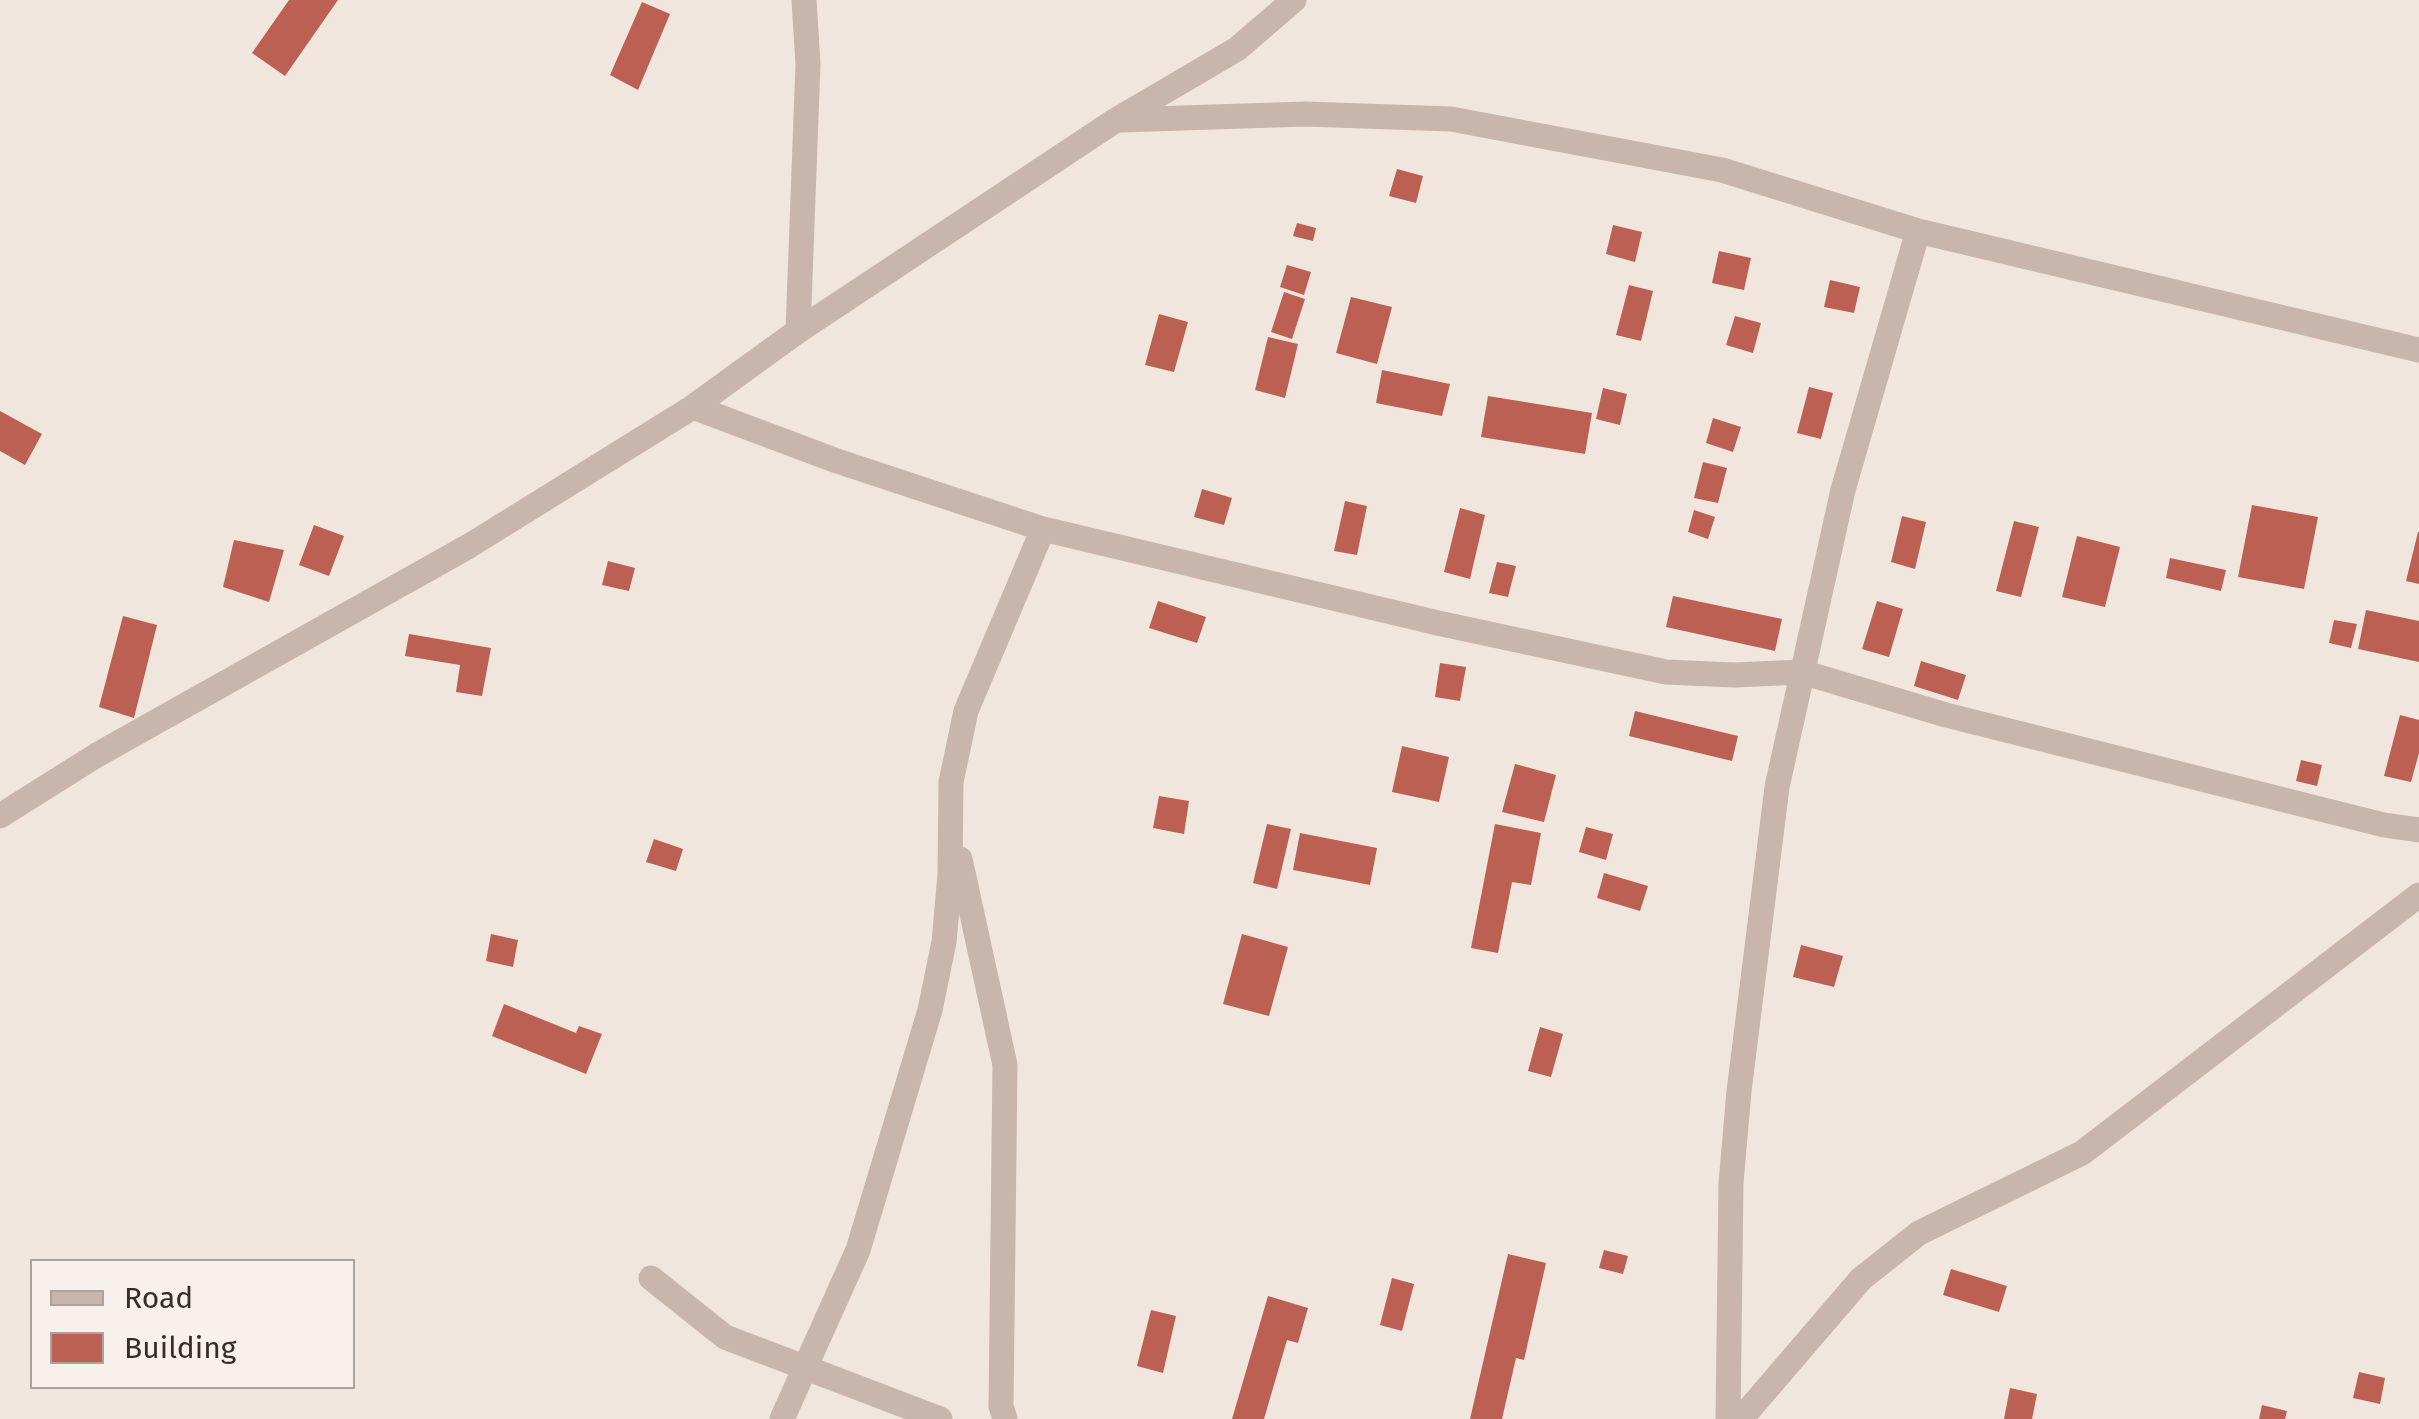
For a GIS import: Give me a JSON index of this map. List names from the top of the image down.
{
  "legend": ["Road", "Building"]
}
